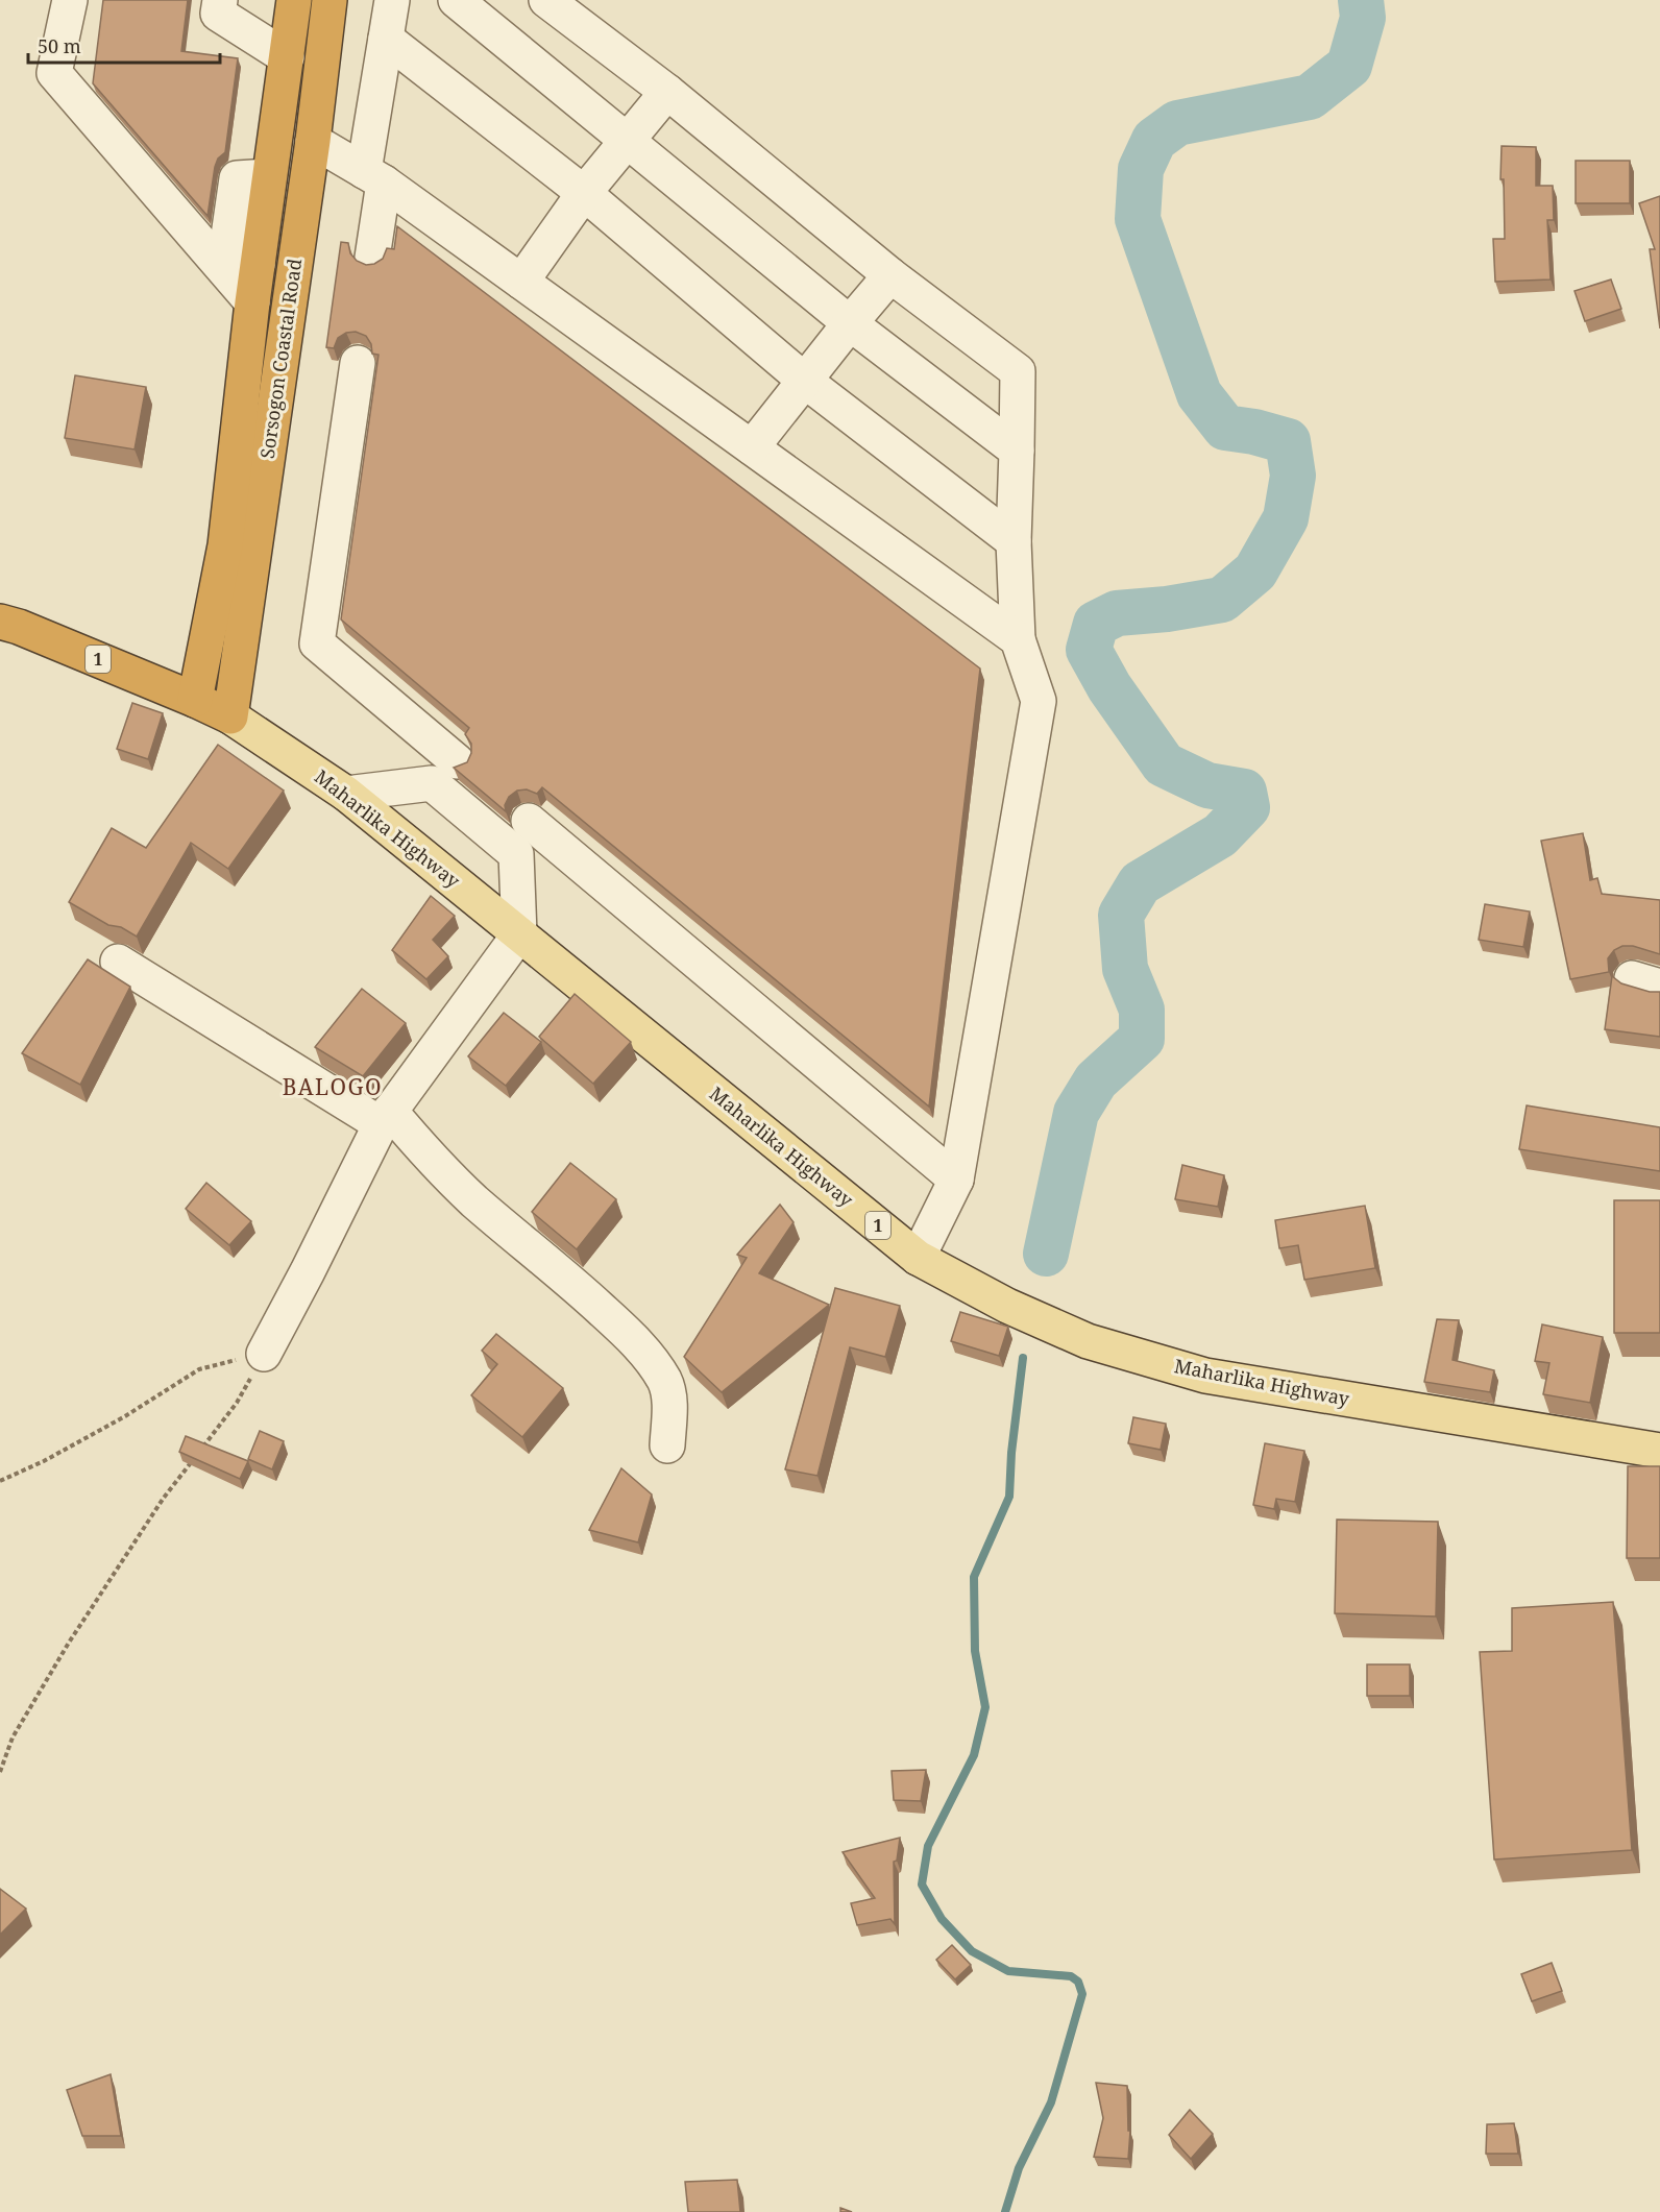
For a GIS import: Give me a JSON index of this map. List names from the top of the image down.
{
  "streets": {
    "highway": ["Sorsogon Coastal Road", "1", "Maharlika Highway"]
  },
  "crossings": [
    ["Sorsogon Coastal Road", "Maharlika Highway"]
  ],
  "districts": ["BALOGO"],
  "scale_bar": "50 m"
}
